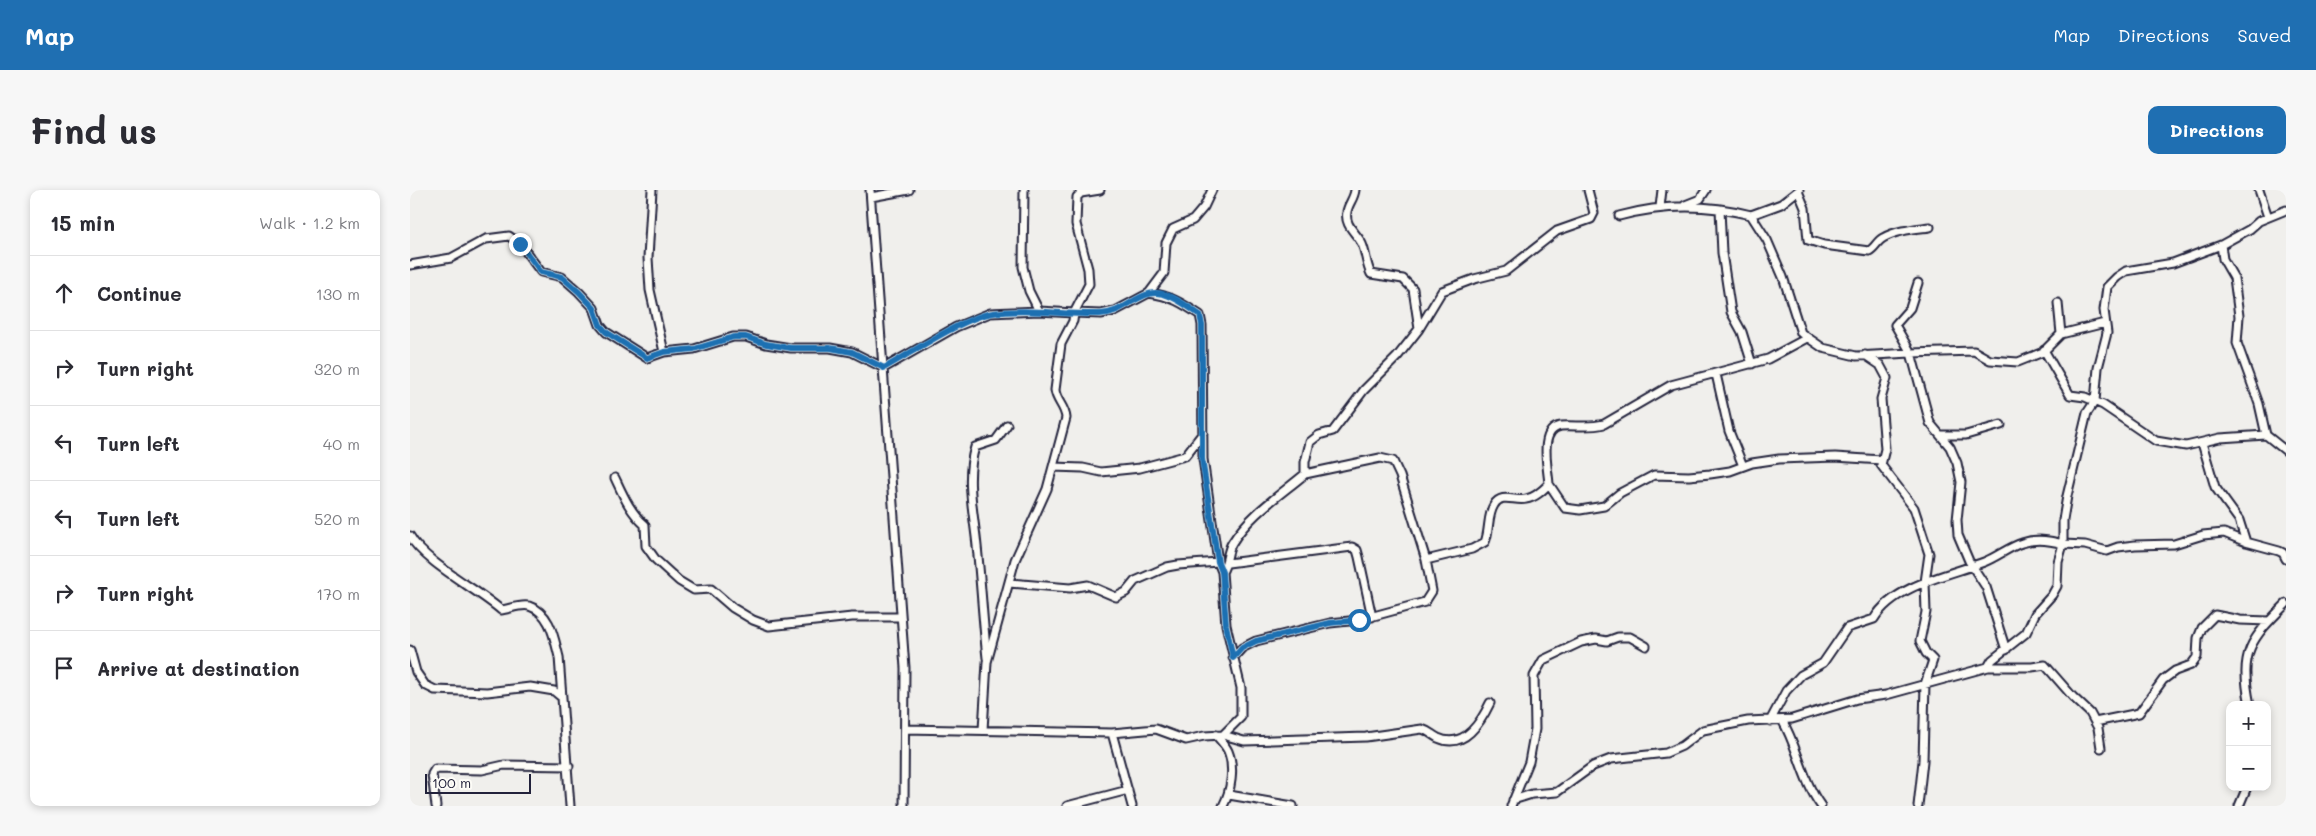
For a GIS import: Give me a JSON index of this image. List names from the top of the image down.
{
  "scale_bar": "100 m",
  "page": {
    "header": "Map",
    "nav": ["Map", "Directions", "Saved"],
    "buttons": "Directions",
    "title": "Find us",
    "heading": ["15 min", "Walk · 1.2 km"],
    "list": [
      ["Continue", "130 m"],
      ["Turn right", "320 m"],
      ["Turn left", "40 m"],
      ["Turn left", "520 m"],
      ["Turn right", "170 m"],
      "Arrive at destination"
    ],
    "map_buttons": ["+", "−"],
    "scale": "100 m"
  }
}
